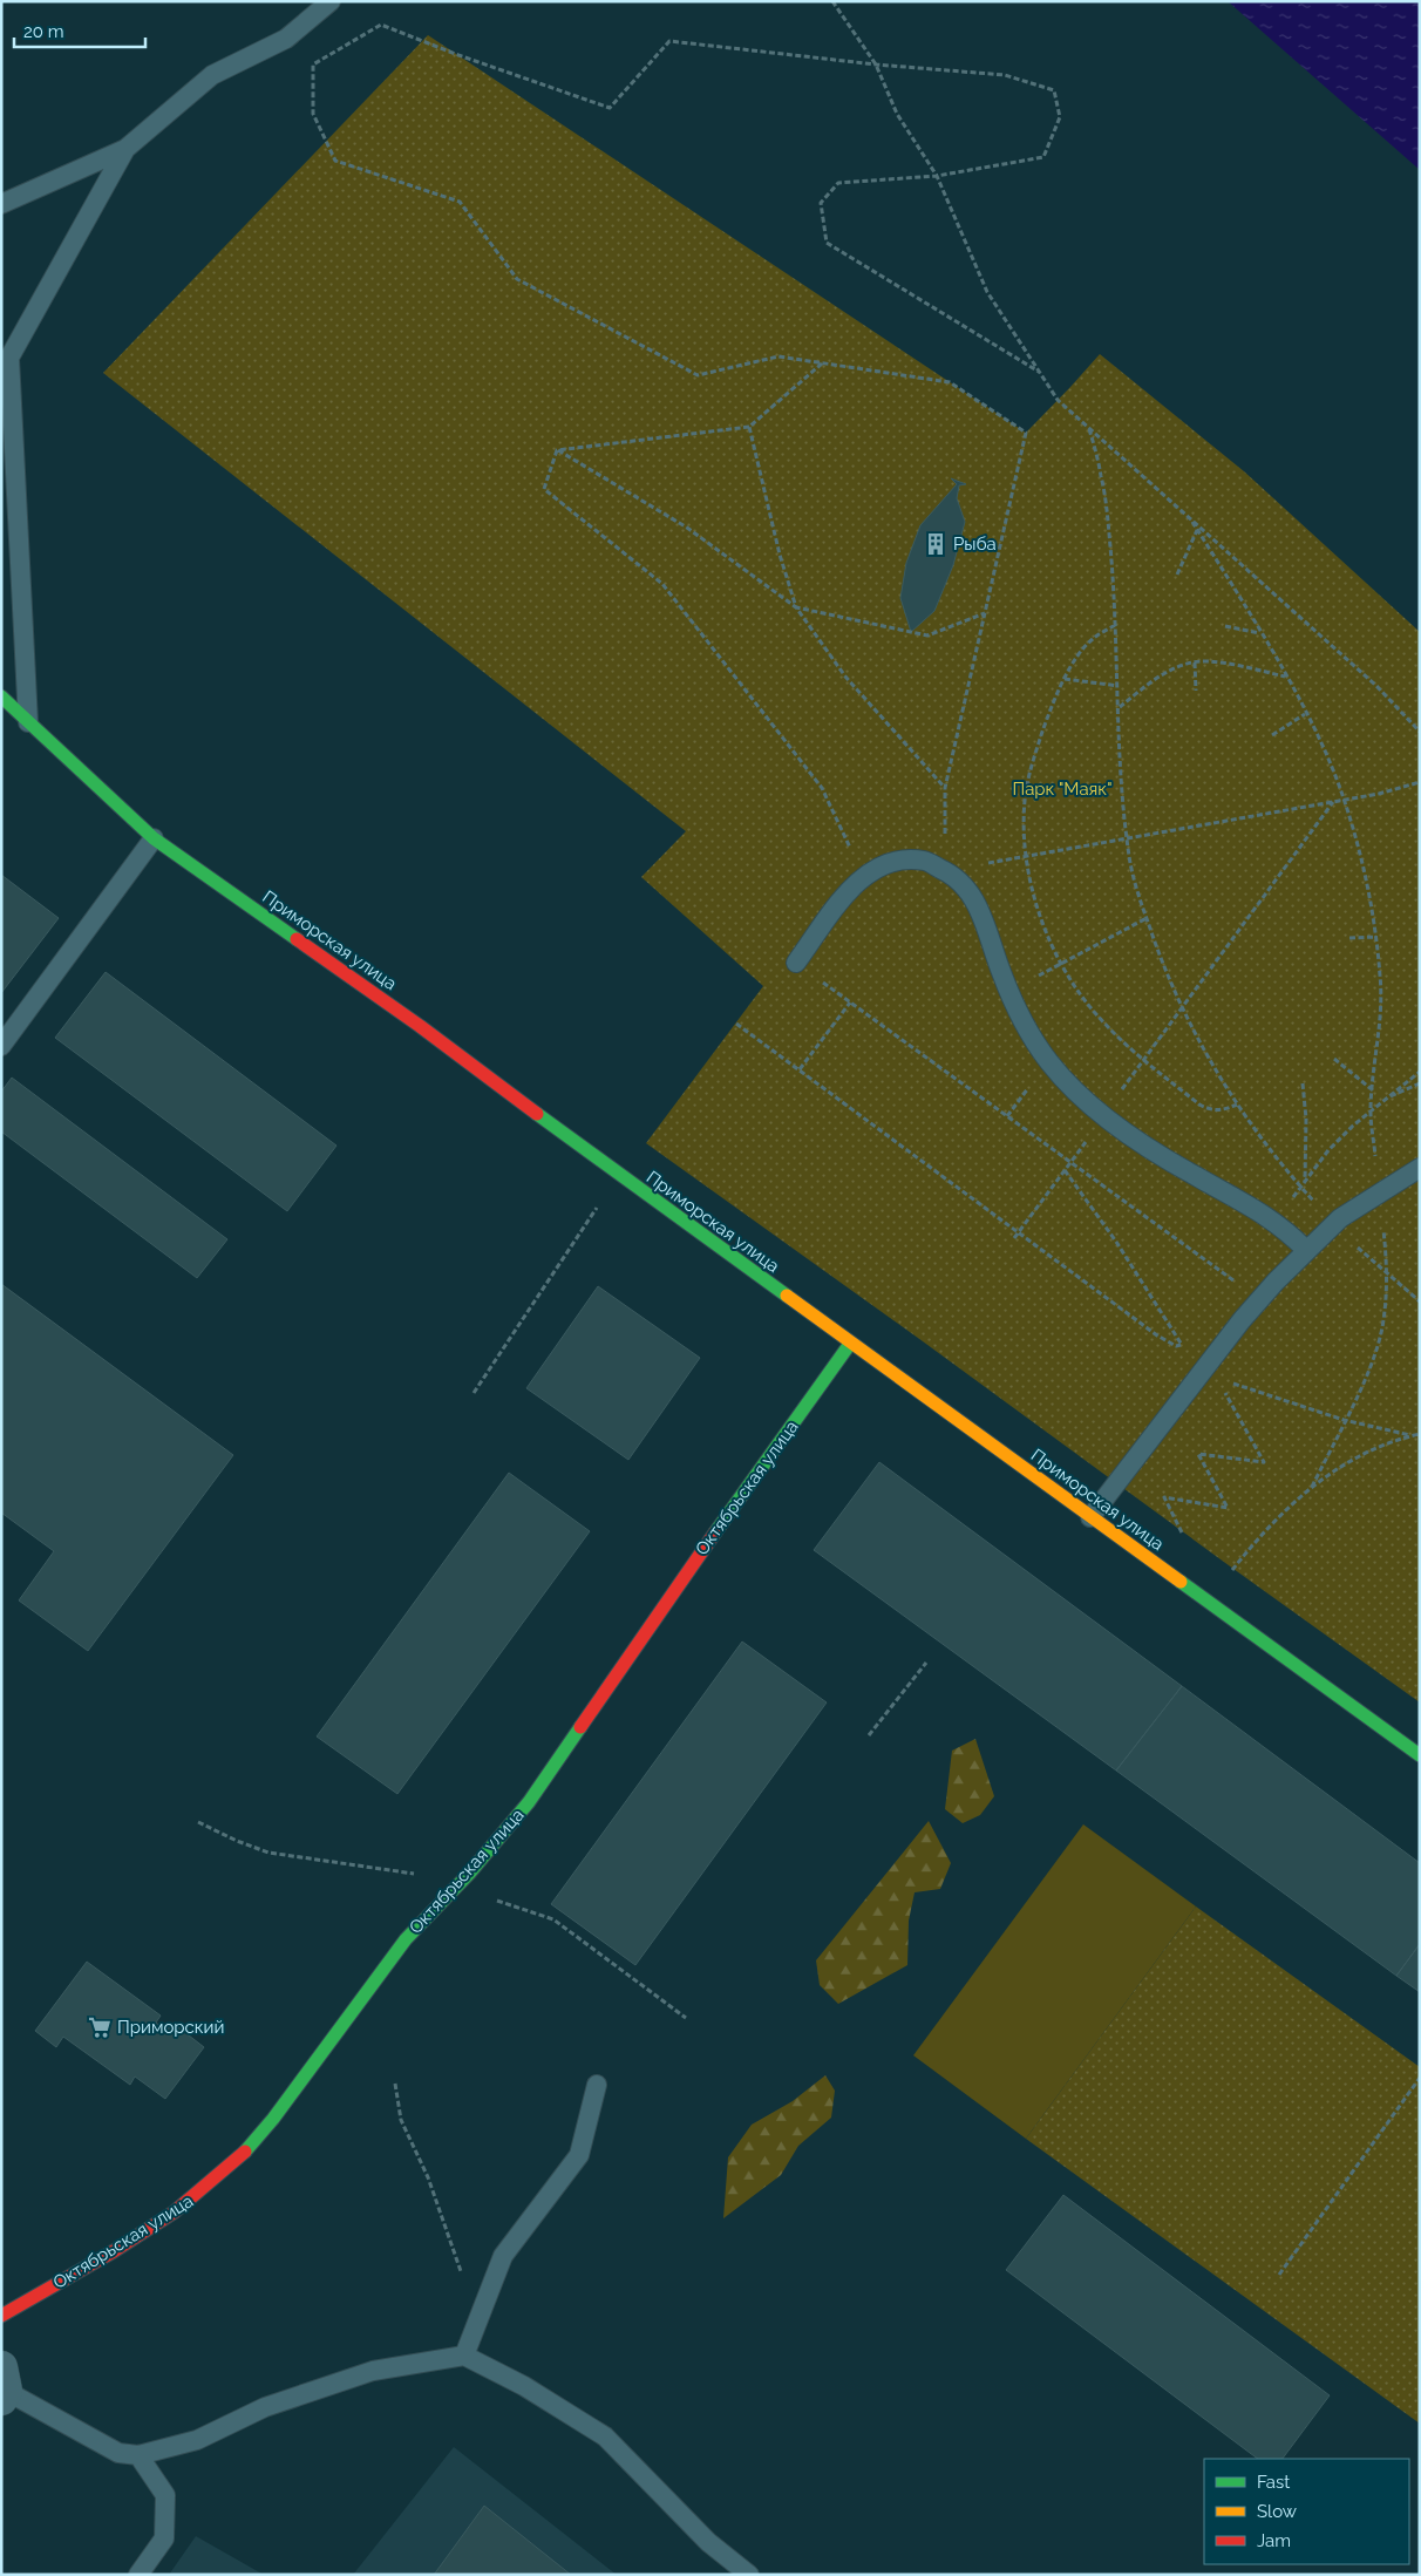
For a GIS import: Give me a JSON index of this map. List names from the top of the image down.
{
  "streets": {
    "street": ["Приморская улица", "Октябрьская улица"]
  },
  "crossings": [
    ["Приморская улица", "Октябрьская улица"]
  ],
  "parks": ["Парк \"Маяк\""],
  "places": {
    "building": ["Рыба"],
    "supermarket": ["Приморский"]
  },
  "legend": ["Fast", "Slow", "Jam"],
  "scale_bar": "20 m"
}
